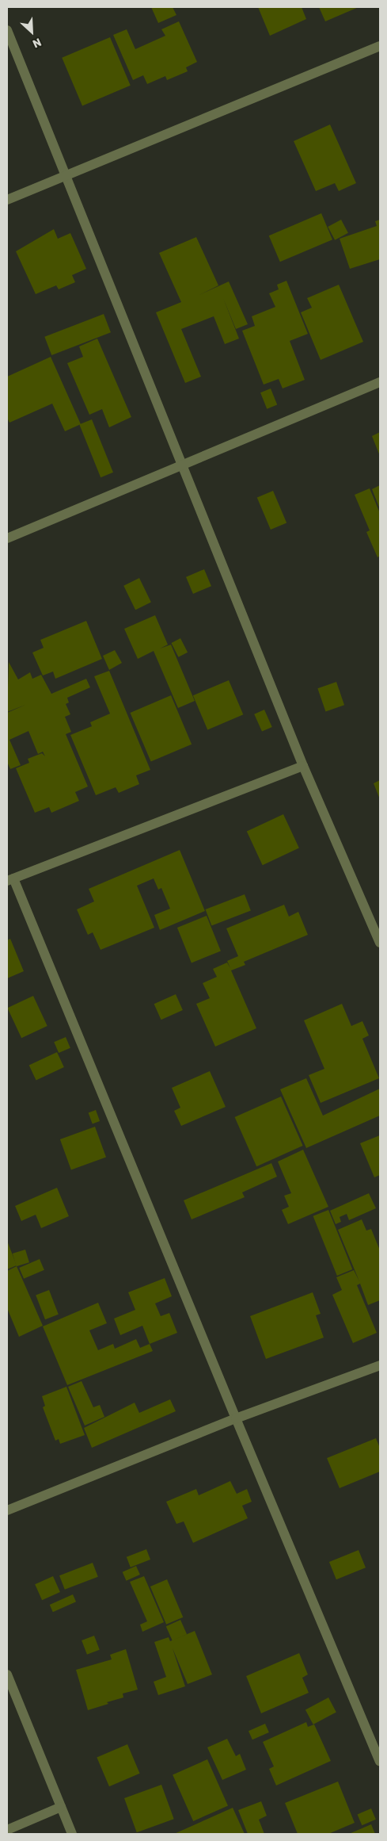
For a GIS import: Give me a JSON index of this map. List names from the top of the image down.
{
  "north": "bottom right"
}
